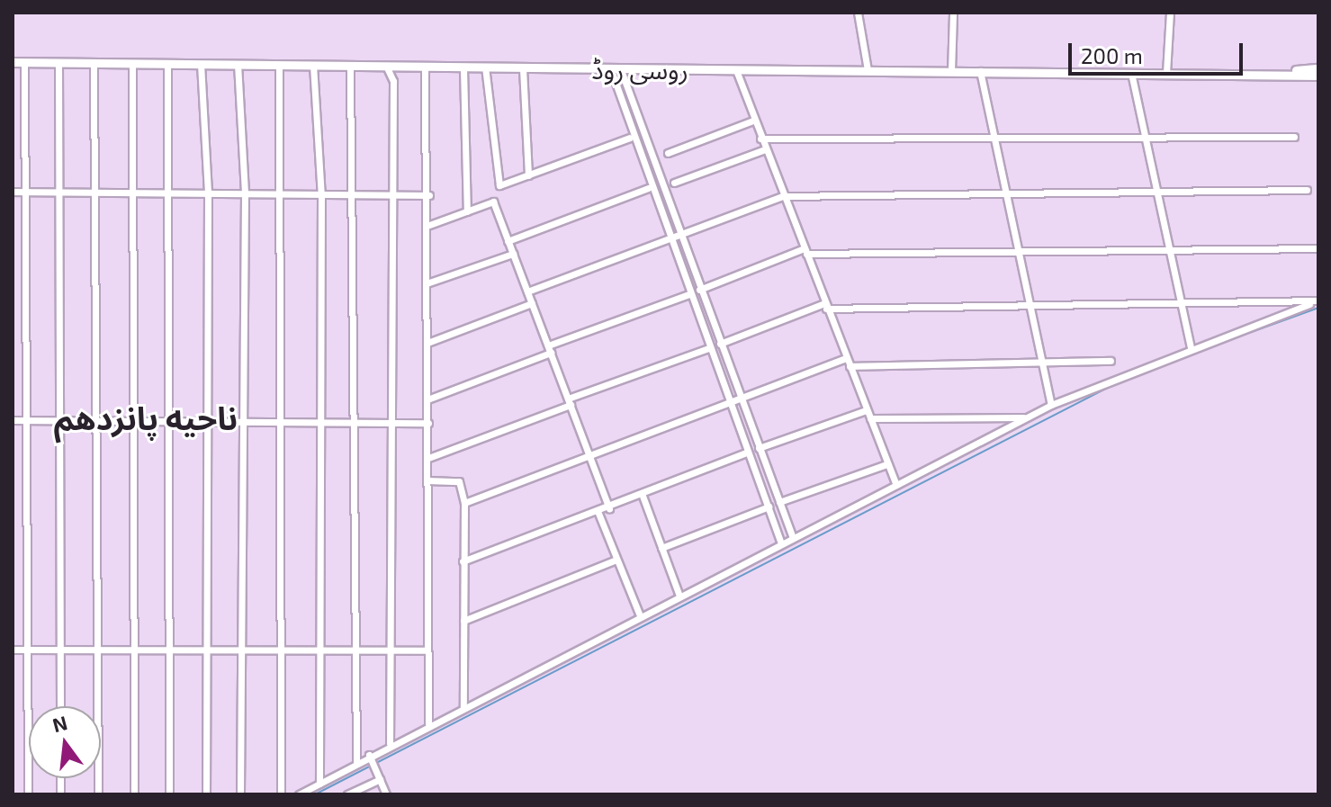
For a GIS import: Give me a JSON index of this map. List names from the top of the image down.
{
  "streets": {
    "main road": ["روسی روڈ"]
  },
  "districts": ["ناحیه پانزدهم"],
  "scale_bar": "200 m",
  "north": "top"
}
